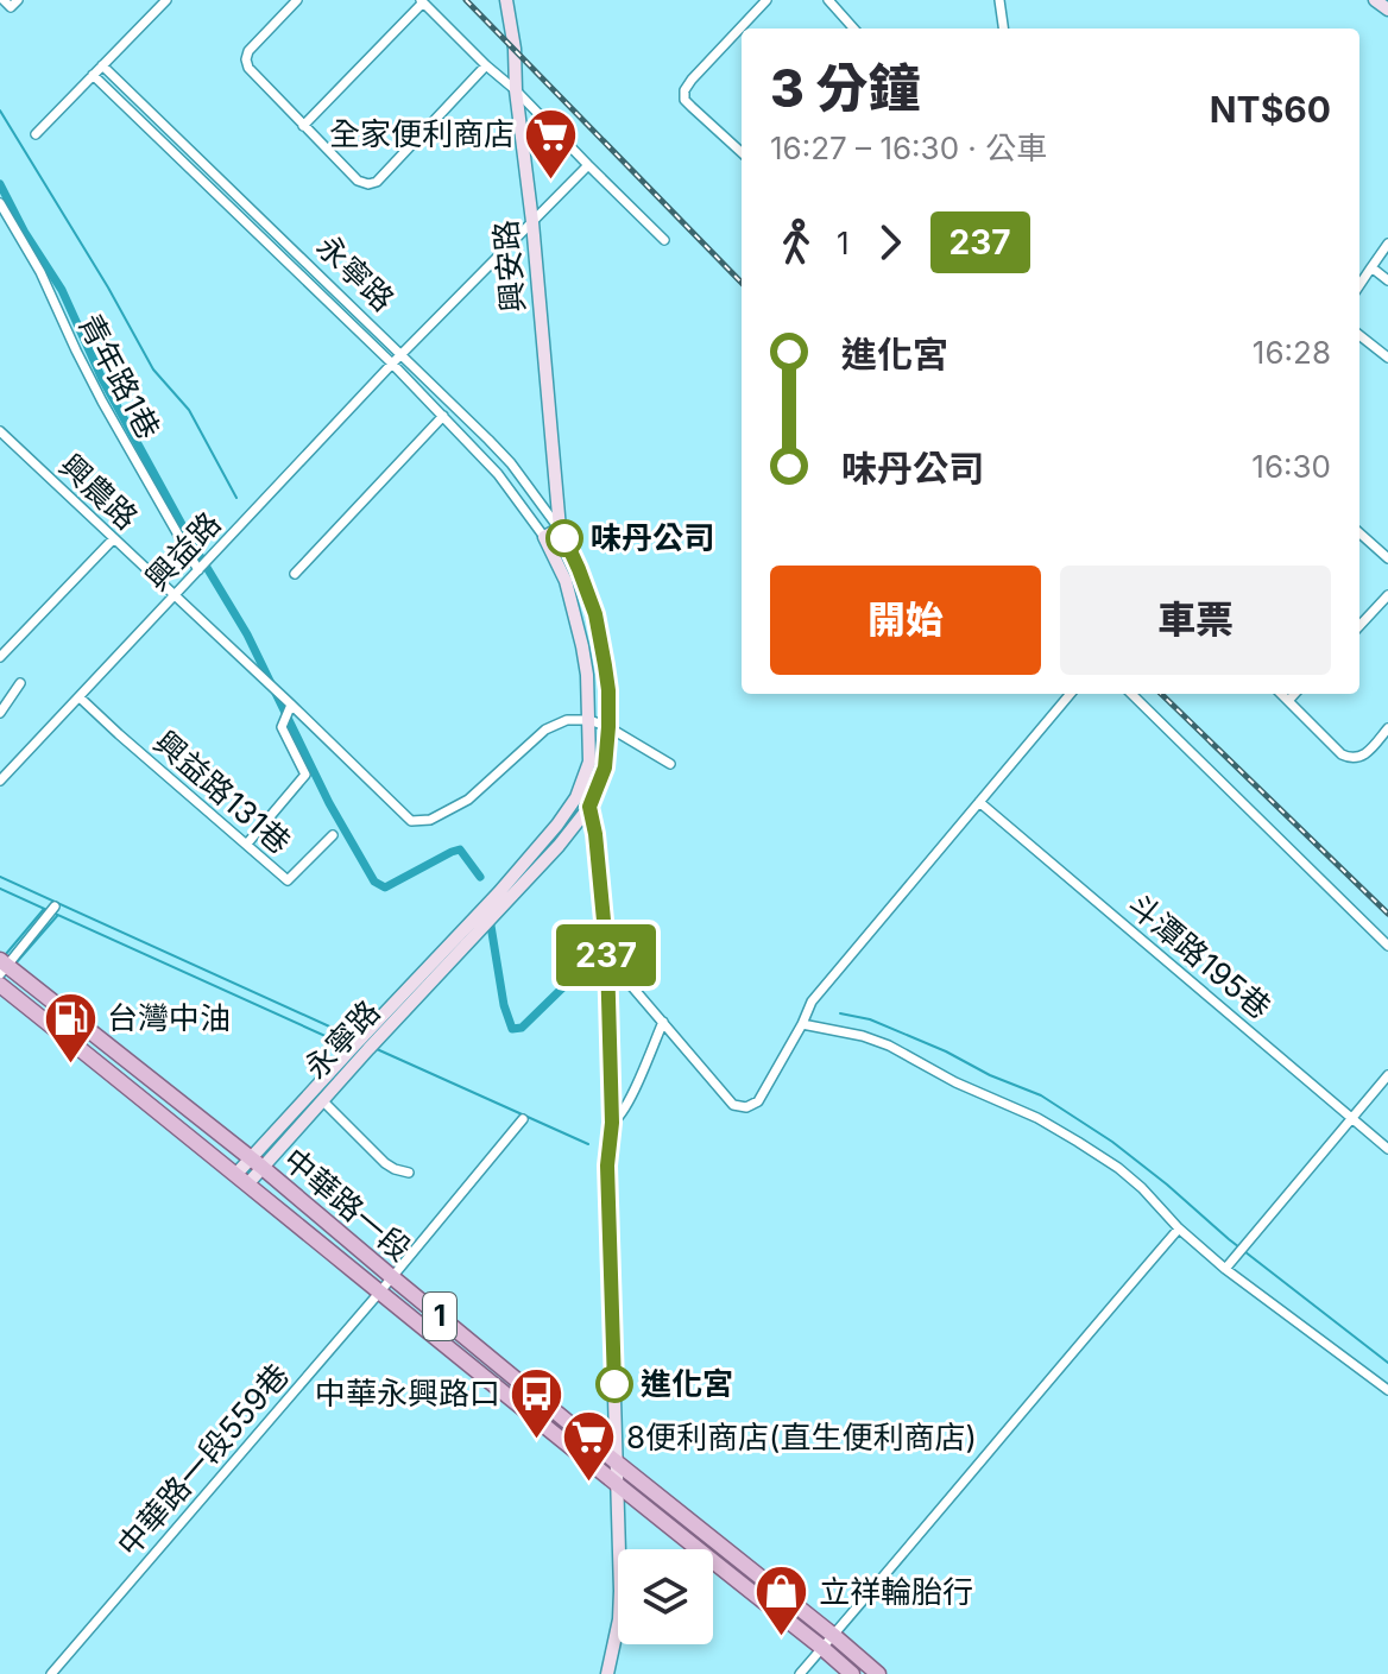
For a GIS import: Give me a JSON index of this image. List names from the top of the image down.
{
  "streets": {
    "main road": ["中華路一段", "1"],
    "street": [
      "興安路",
      "永寧路",
      "青年路1巷",
      "興農路",
      "興益路",
      "興益路131巷",
      "斗潭路195巷",
      "中華路一段559巷"
    ]
  },
  "crossings": [
    ["興安路", "永寧路"],
    ["興安路", "興益路"],
    ["興安路", "中華路一段"],
    ["永寧路", "興益路"],
    ["永寧路", "中華路一段"],
    ["青年路1巷", "興益路"],
    ["興農路", "興益路"],
    ["興益路", "興益路131巷"],
    ["中華路一段", "中華路一段559巷"]
  ],
  "places": {
    "supermarket": ["全家便利商店", "8便利商店(直生便利商店)"],
    "other": ["味丹公司", "進化宮"],
    "fuel station": ["台灣中油"],
    "bus stop": ["中華永興路口"],
    "shop": ["立祥輪胎行"]
  },
  "lines": ["bus line 237"],
  "page": {
    "on_map": "237",
    "heading": ["3 分鐘", "16:27 – 16:30 · 公車", "NT$60"],
    "legs": ["1", "237"],
    "list": [
      {
        "name": "進化宮",
        "value": "16:28"
      },
      {
        "name": "味丹公司",
        "value": "16:30"
      }
    ],
    "buttons": ["開始", "車票"]
  }
}
